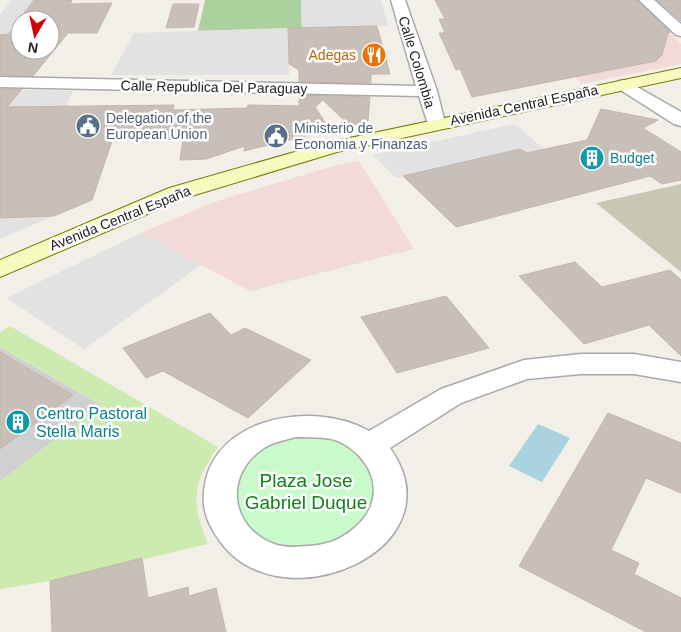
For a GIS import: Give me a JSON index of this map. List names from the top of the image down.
{
  "streets": {
    "main road": ["Avenida Central España"],
    "street": ["Calle Colombia", "Calle Republica Del Paraguay"]
  },
  "crossings": [
    ["Calle Colombia", "Calle Republica Del Paraguay"],
    ["Calle Colombia", "Avenida Central España"]
  ],
  "parks": ["Plaza Jose Gabriel Duque"],
  "places": {
    "restaurant": ["Adegas"],
    "public building": ["Delegation of the European Union", "Ministerio de Economia y Finanzas"],
    "building": ["Budget", "Centro Pastoral Stella Maris"]
  },
  "north": "bottom"
}
